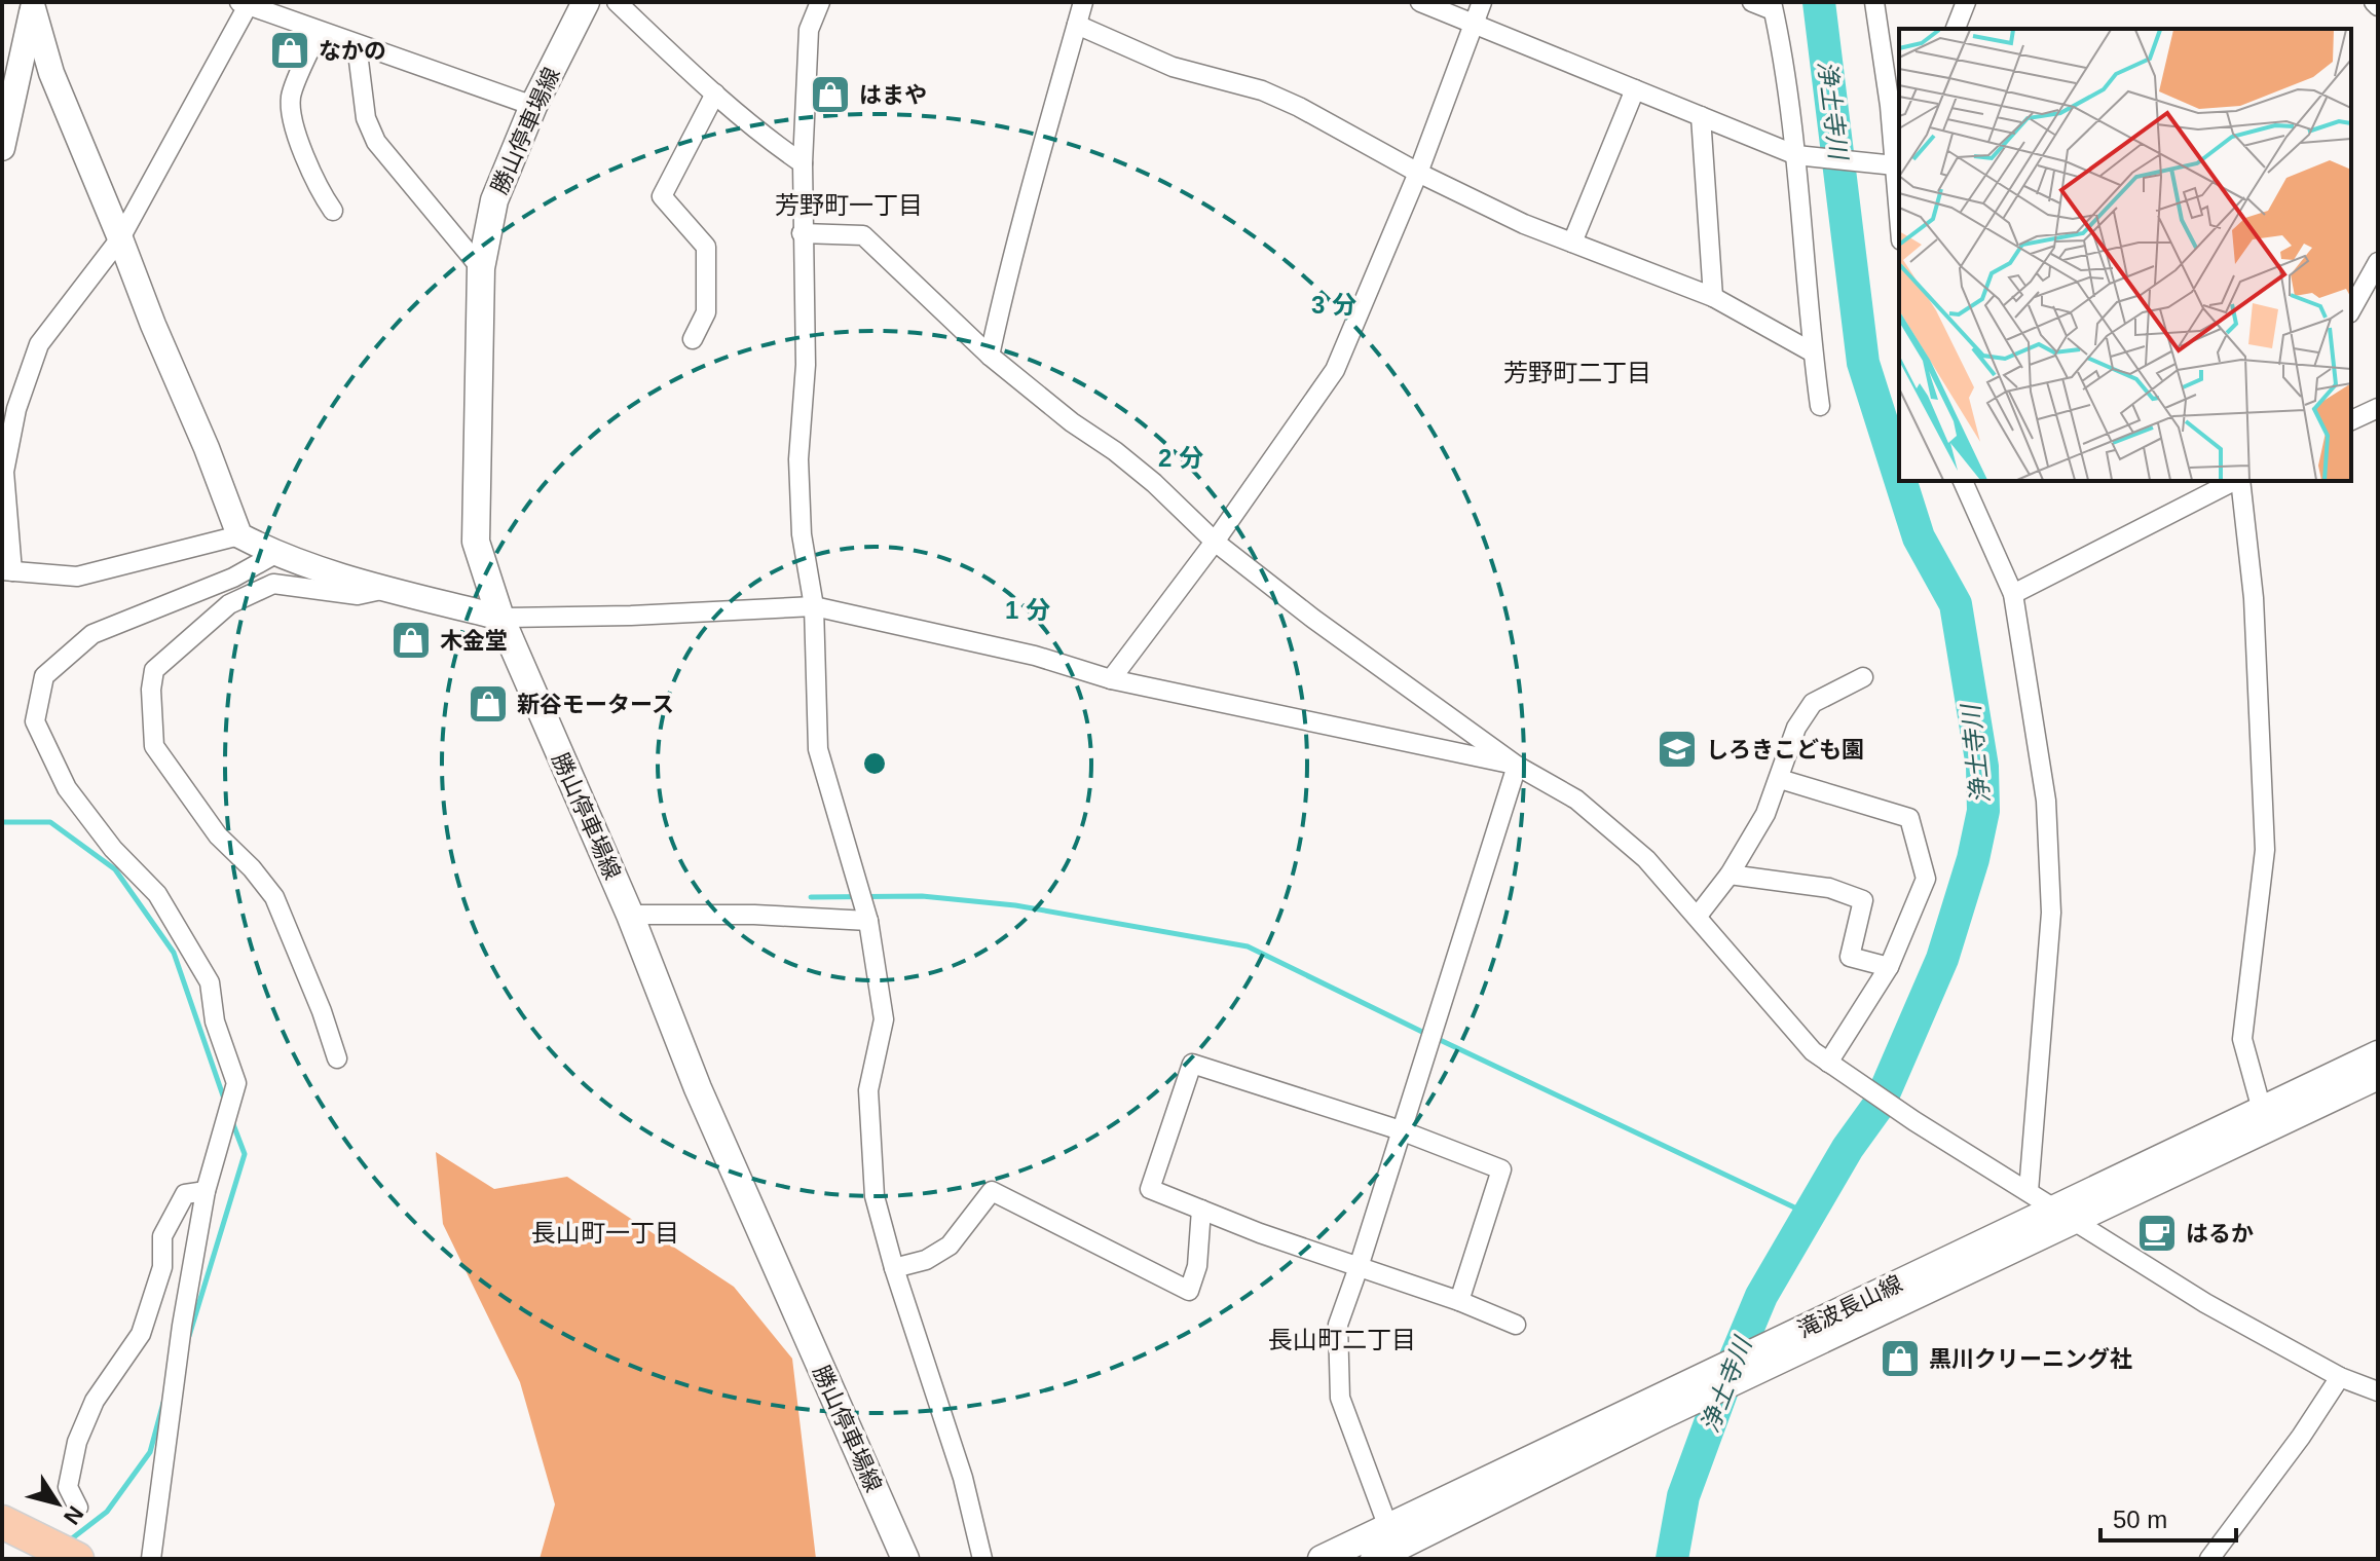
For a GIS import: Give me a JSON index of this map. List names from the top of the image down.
{
  "streets": {
    "main road": ["勝山停車場線", "滝波長山線"]
  },
  "districts": [
    "芳野町一丁目",
    "芳野町二丁目",
    "長山町一丁目",
    "長山町二丁目"
  ],
  "water": ["浄土寺川"],
  "places": {
    "shop": [
      "なかの",
      "はまや",
      "木金堂",
      "新谷モータース",
      "黒川クリーニング社"
    ],
    "school or university": ["しろきこども園"],
    "cafe": ["はるか"]
  },
  "scale_bar": "50 m",
  "north": "bottom right",
  "rings": ["3 分", "2 分", "1 分"]
}
